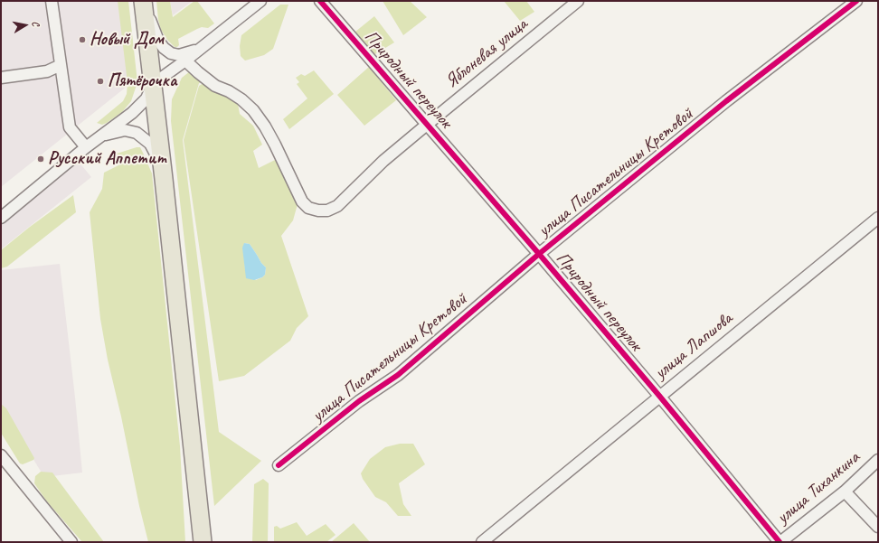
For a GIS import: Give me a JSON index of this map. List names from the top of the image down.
{
  "streets": {
    "street": [
      "Яблоневая улица",
      "Природный переулок",
      "улица Писательницы Кретовой",
      "улица Лапшова",
      "улица Тиханкина"
    ]
  },
  "crossings": [
    ["Яблоневая улица", "Природный переулок"],
    ["Природный переулок", "улица Писательницы Кретовой"],
    ["Природный переулок", "улица Лапшова"],
    ["Природный переулок", "улица Тиханкина"]
  ],
  "places": ["Новый Дом", "Пятёрочка", "Русский Аппетит"],
  "north": "right"
}
